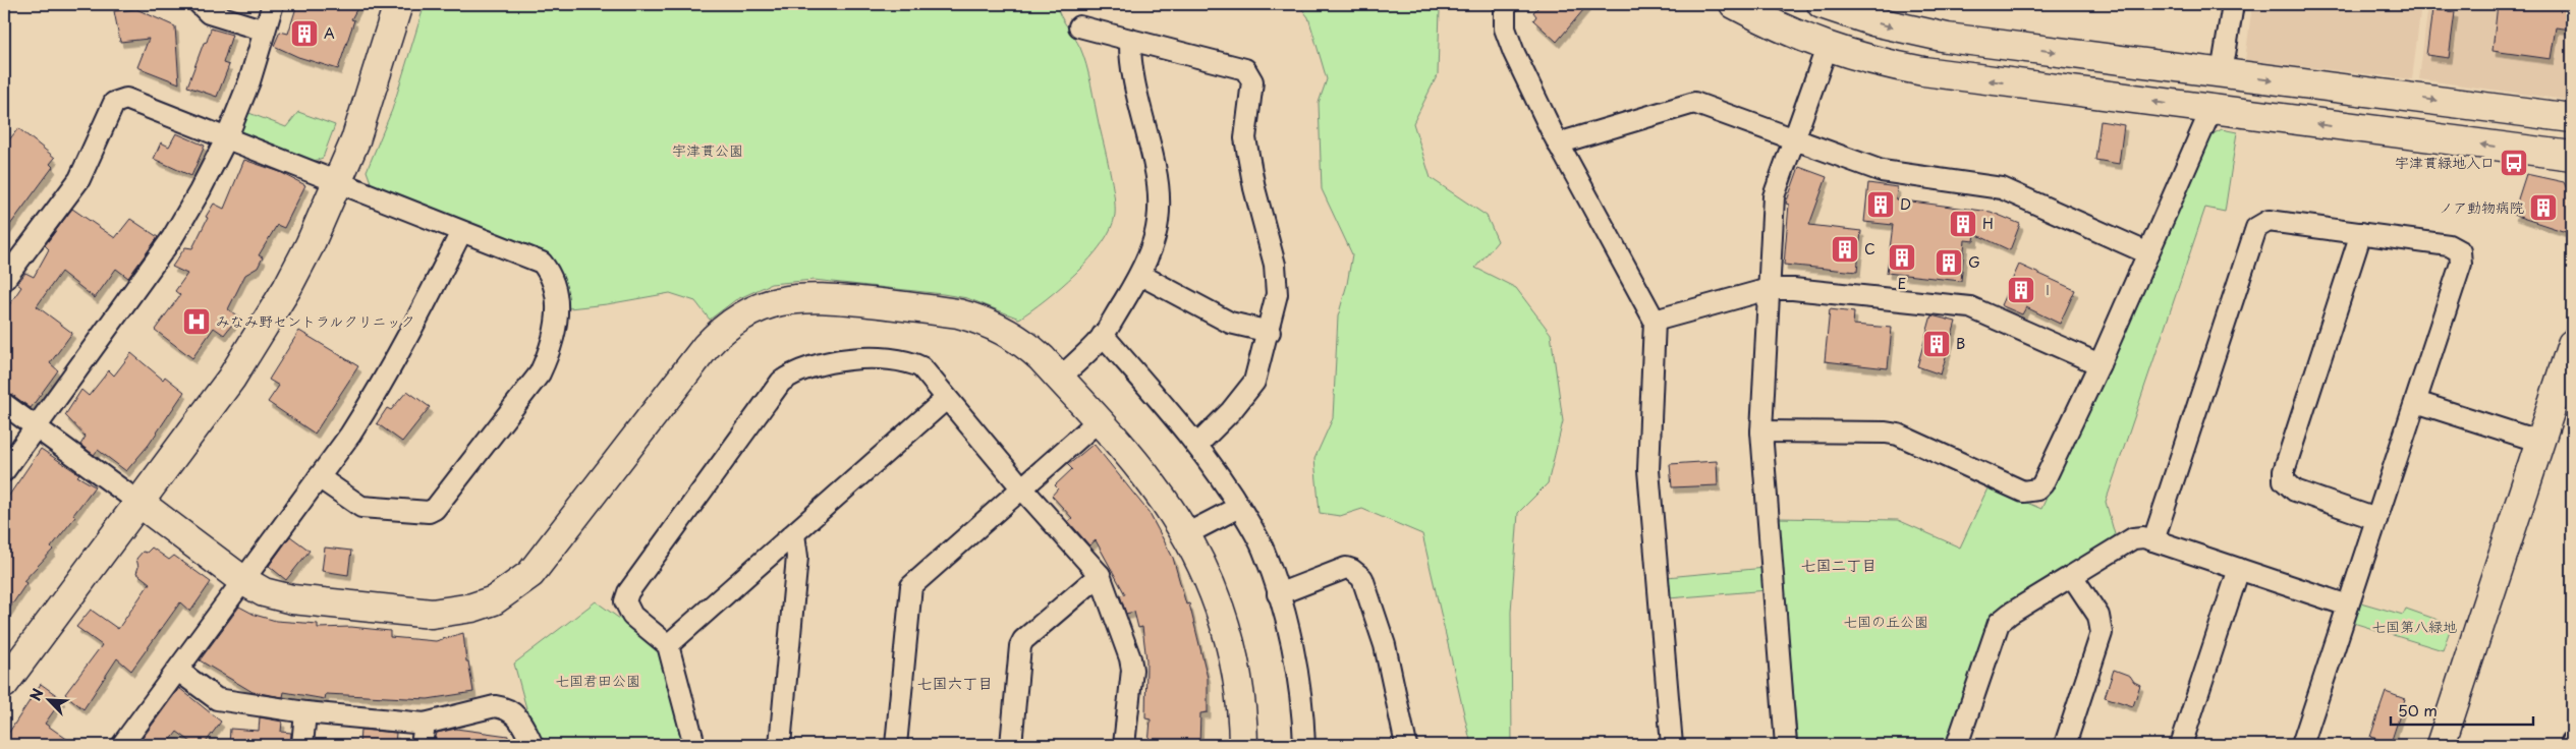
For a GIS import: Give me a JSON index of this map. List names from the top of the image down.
{
  "districts": ["七国二丁目", "七国六丁目"],
  "parks": [
    "宇津貫公園",
    "七国の丘公園",
    "七国第八緑地",
    "七国君田公園"
  ],
  "places": {
    "building": [
      "A",
      "D",
      "ノア動物病院",
      "H",
      "C",
      "E",
      "G",
      "Ⅰ",
      "B"
    ],
    "bus stop": ["宇津貫緑地入口"],
    "hospital": ["みなみ野セントラルクリニック"]
  },
  "scale_bar": "50 m",
  "north": "top left"
}
